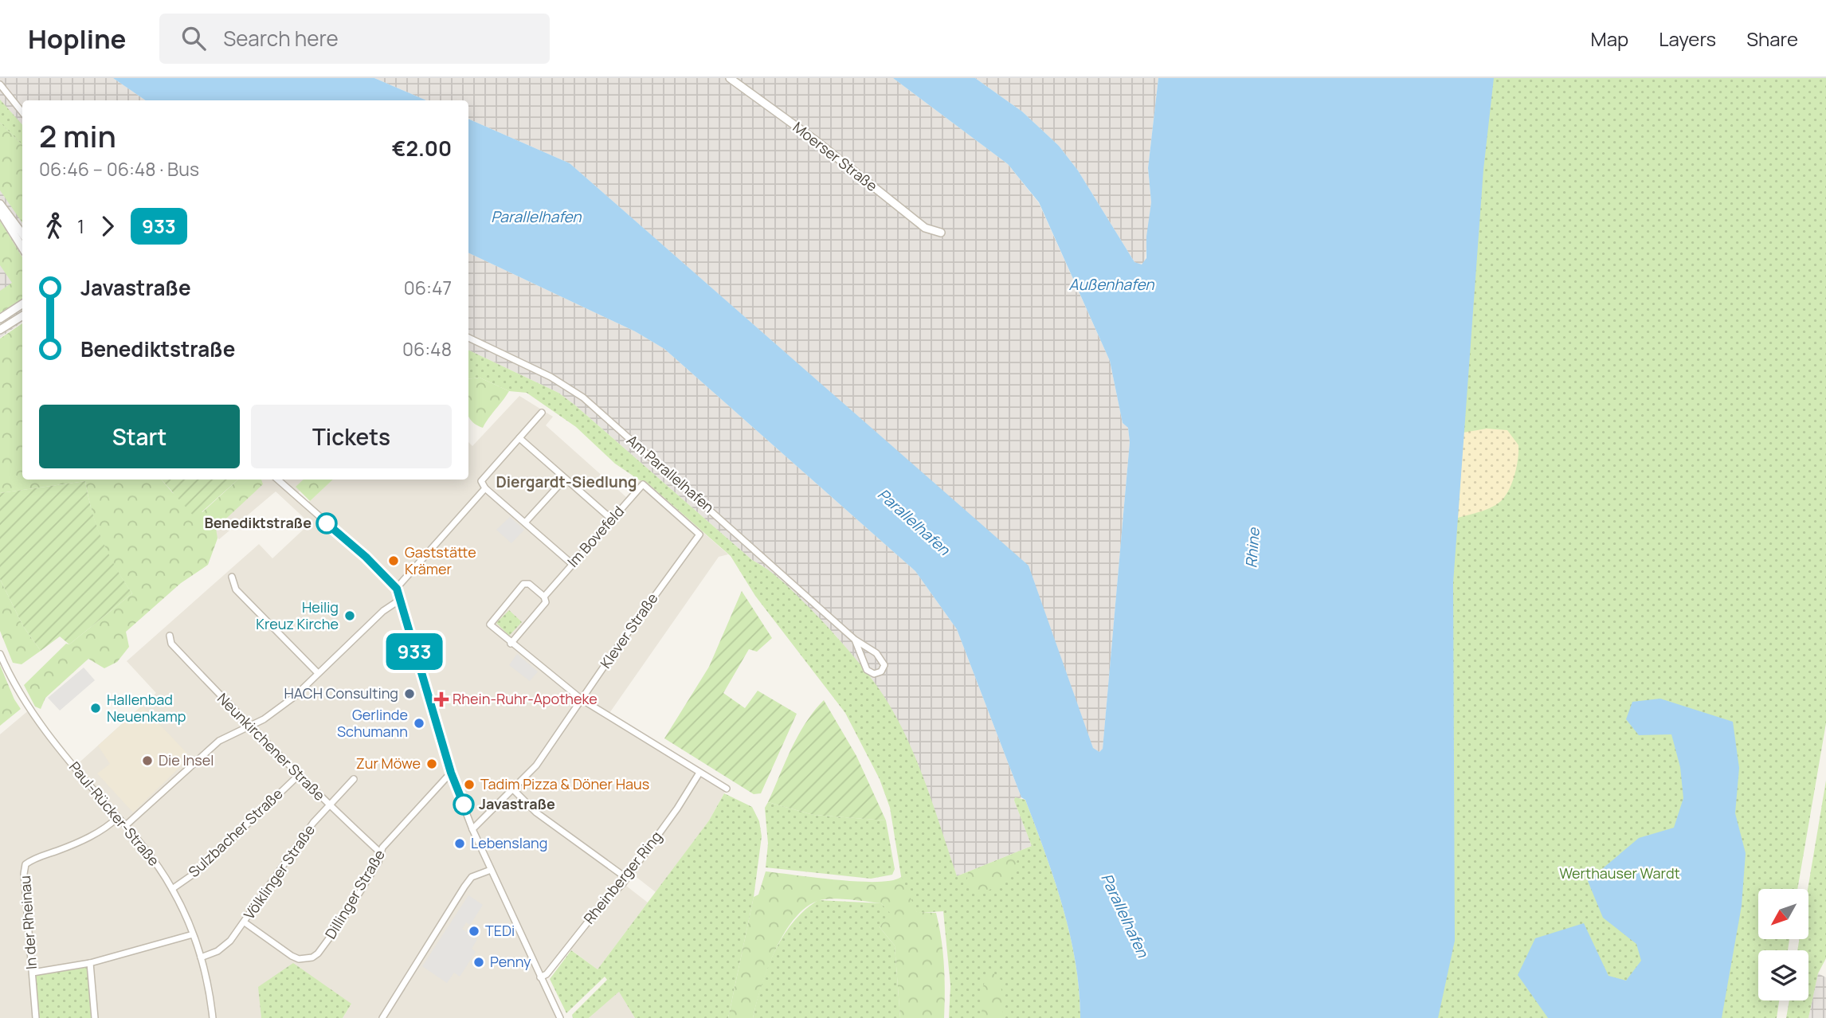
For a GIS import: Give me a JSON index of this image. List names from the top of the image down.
{
  "streets": {
    "street": [
      "Moerser Straße",
      "Am Parallelhafen",
      "Im Bovefeld",
      "Klever Straße",
      "Neunkirchener Straße",
      "Paul-Rücker-Straße",
      "Sulzbacher Straße",
      "Völklinger Straße",
      "Rheinberger Ring",
      "Dillinger Straße",
      "In der Rheinau"
    ]
  },
  "crossings": [
    ["Im Bovefeld", "Klever Straße"],
    ["Neunkirchener Straße", "Sulzbacher Straße"],
    ["Neunkirchener Straße", "Völklinger Straße"],
    ["Neunkirchener Straße", "Dillinger Straße"],
    ["Paul-Rücker-Straße", "Sulzbacher Straße"],
    ["Paul-Rücker-Straße", "Völklinger Straße"],
    ["Paul-Rücker-Straße", "In der Rheinau"],
    ["Völklinger Straße", "Dillinger Straße"]
  ],
  "districts": ["Diergardt-Siedlung"],
  "water": ["Parallelhafen", "Außenhafen", "Rhine"],
  "parks": ["Werthauser Wardt"],
  "places": {
    "other": [
      "Benediktstraße",
      "Gaststätte Krämer",
      "Heilig Kreuz Kirche",
      "HACH Consulting",
      "Hallenbad Neuenkamp",
      "Gerlinde Schumann",
      "Die Insel",
      "Zur Möwe",
      "Tadim Pizza & Döner Haus",
      "Javastraße",
      "Lebenslang",
      "TEDi",
      "Penny"
    ],
    "health": ["Rhein-Ruhr-Apotheke"]
  },
  "lines": ["bus line 933"],
  "north": "bottom left",
  "page": {
    "header": "Hopline",
    "search": "Search here",
    "nav": ["Map", "Layers", "Share"],
    "on_map": "933",
    "heading": ["2 min", "06:46 – 06:48 · Bus", "€2.00"],
    "legs": ["1", "933"],
    "list": [
      {
        "name": "Javastraße",
        "value": "06:47"
      },
      {
        "name": "Benediktstraße",
        "value": "06:48"
      }
    ],
    "buttons": ["Start", "Tickets"]
  }
}
